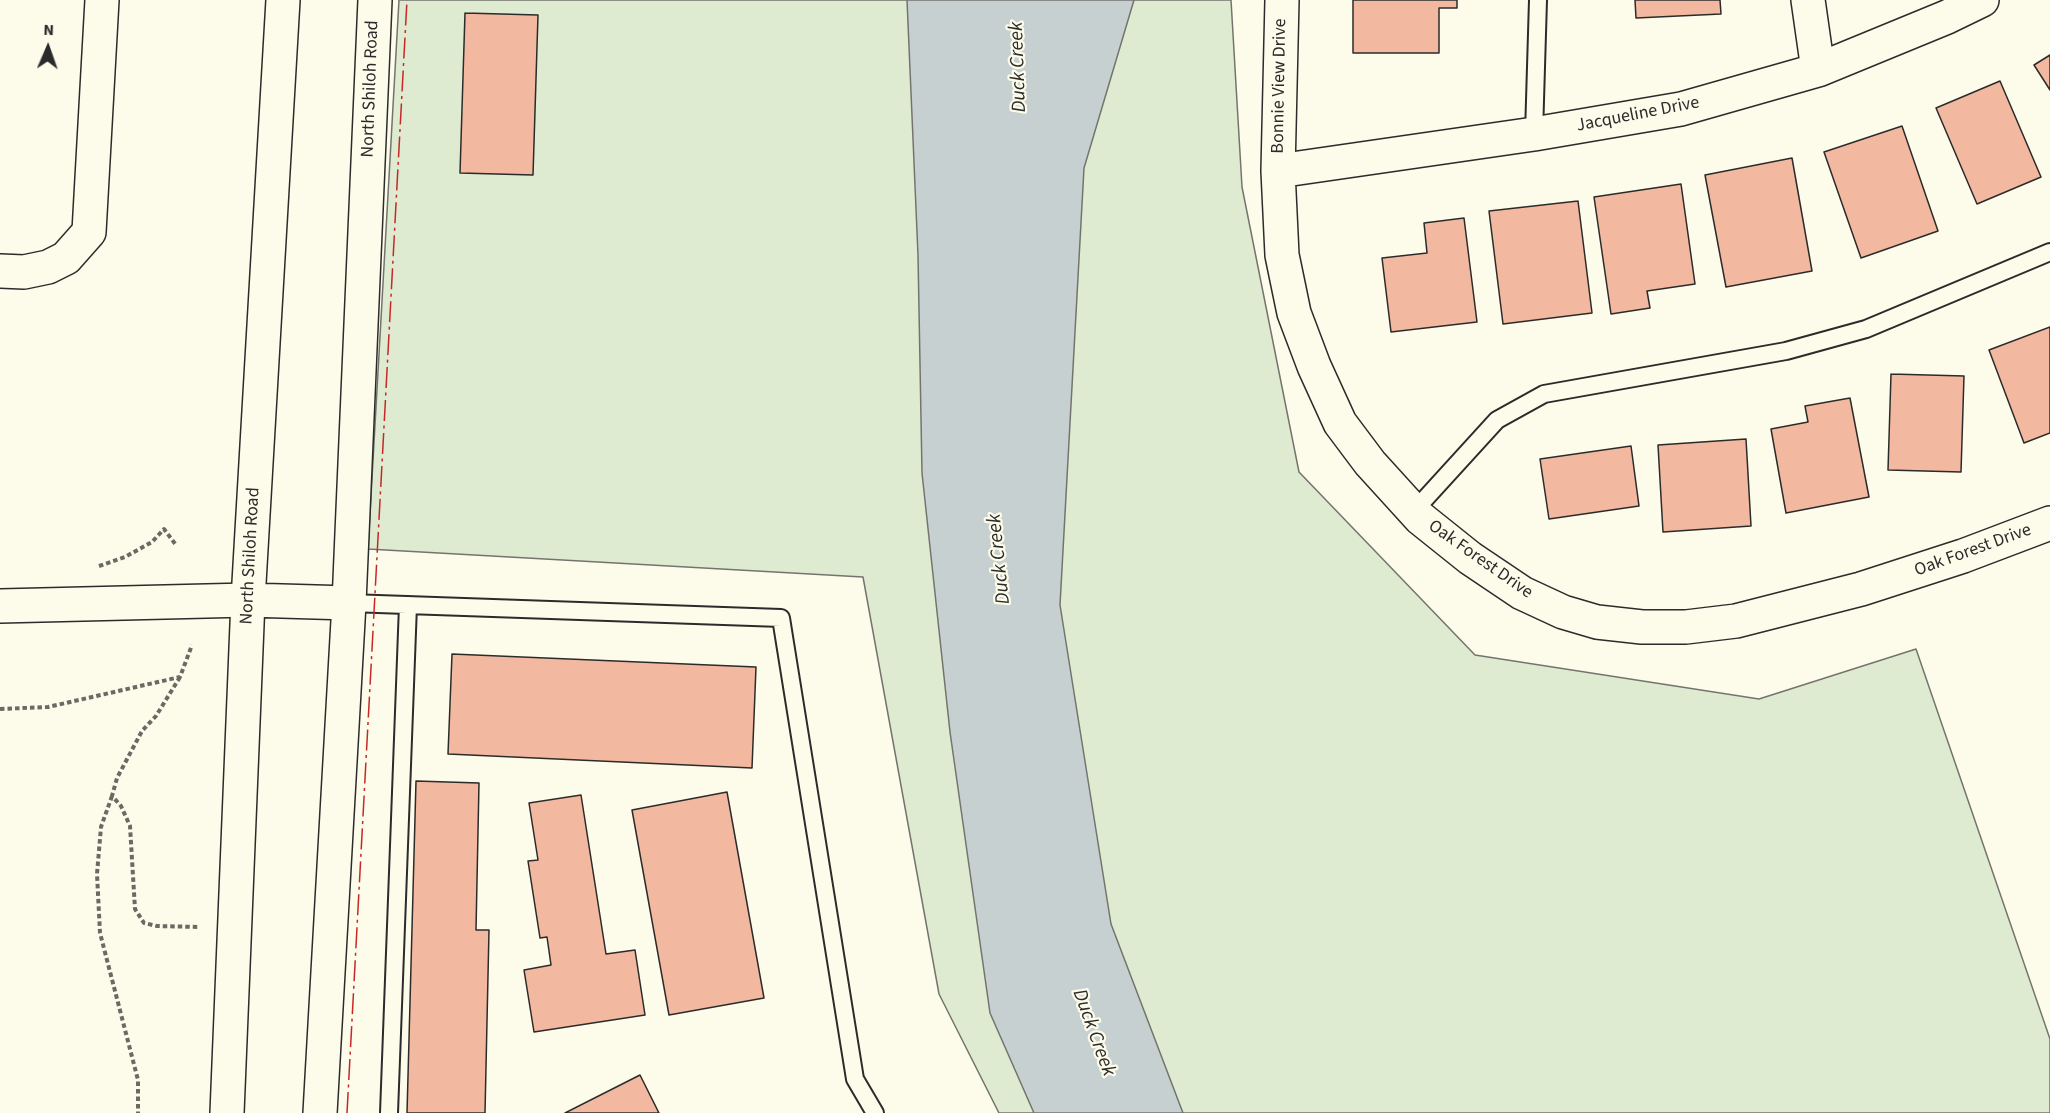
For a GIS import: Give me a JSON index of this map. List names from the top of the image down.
{
  "streets": {
    "street": [
      "Bonnie View Drive",
      "North Shiloh Road",
      "Jacqueline Drive",
      "Oak Forest Drive"
    ]
  },
  "crossings": [
    ["Bonnie View Drive", "Jacqueline Drive"],
    ["Bonnie View Drive", "Oak Forest Drive"],
    ["Jacqueline Drive", "Oak Forest Drive"]
  ],
  "water": ["Duck Creek"],
  "north": "top"
}
